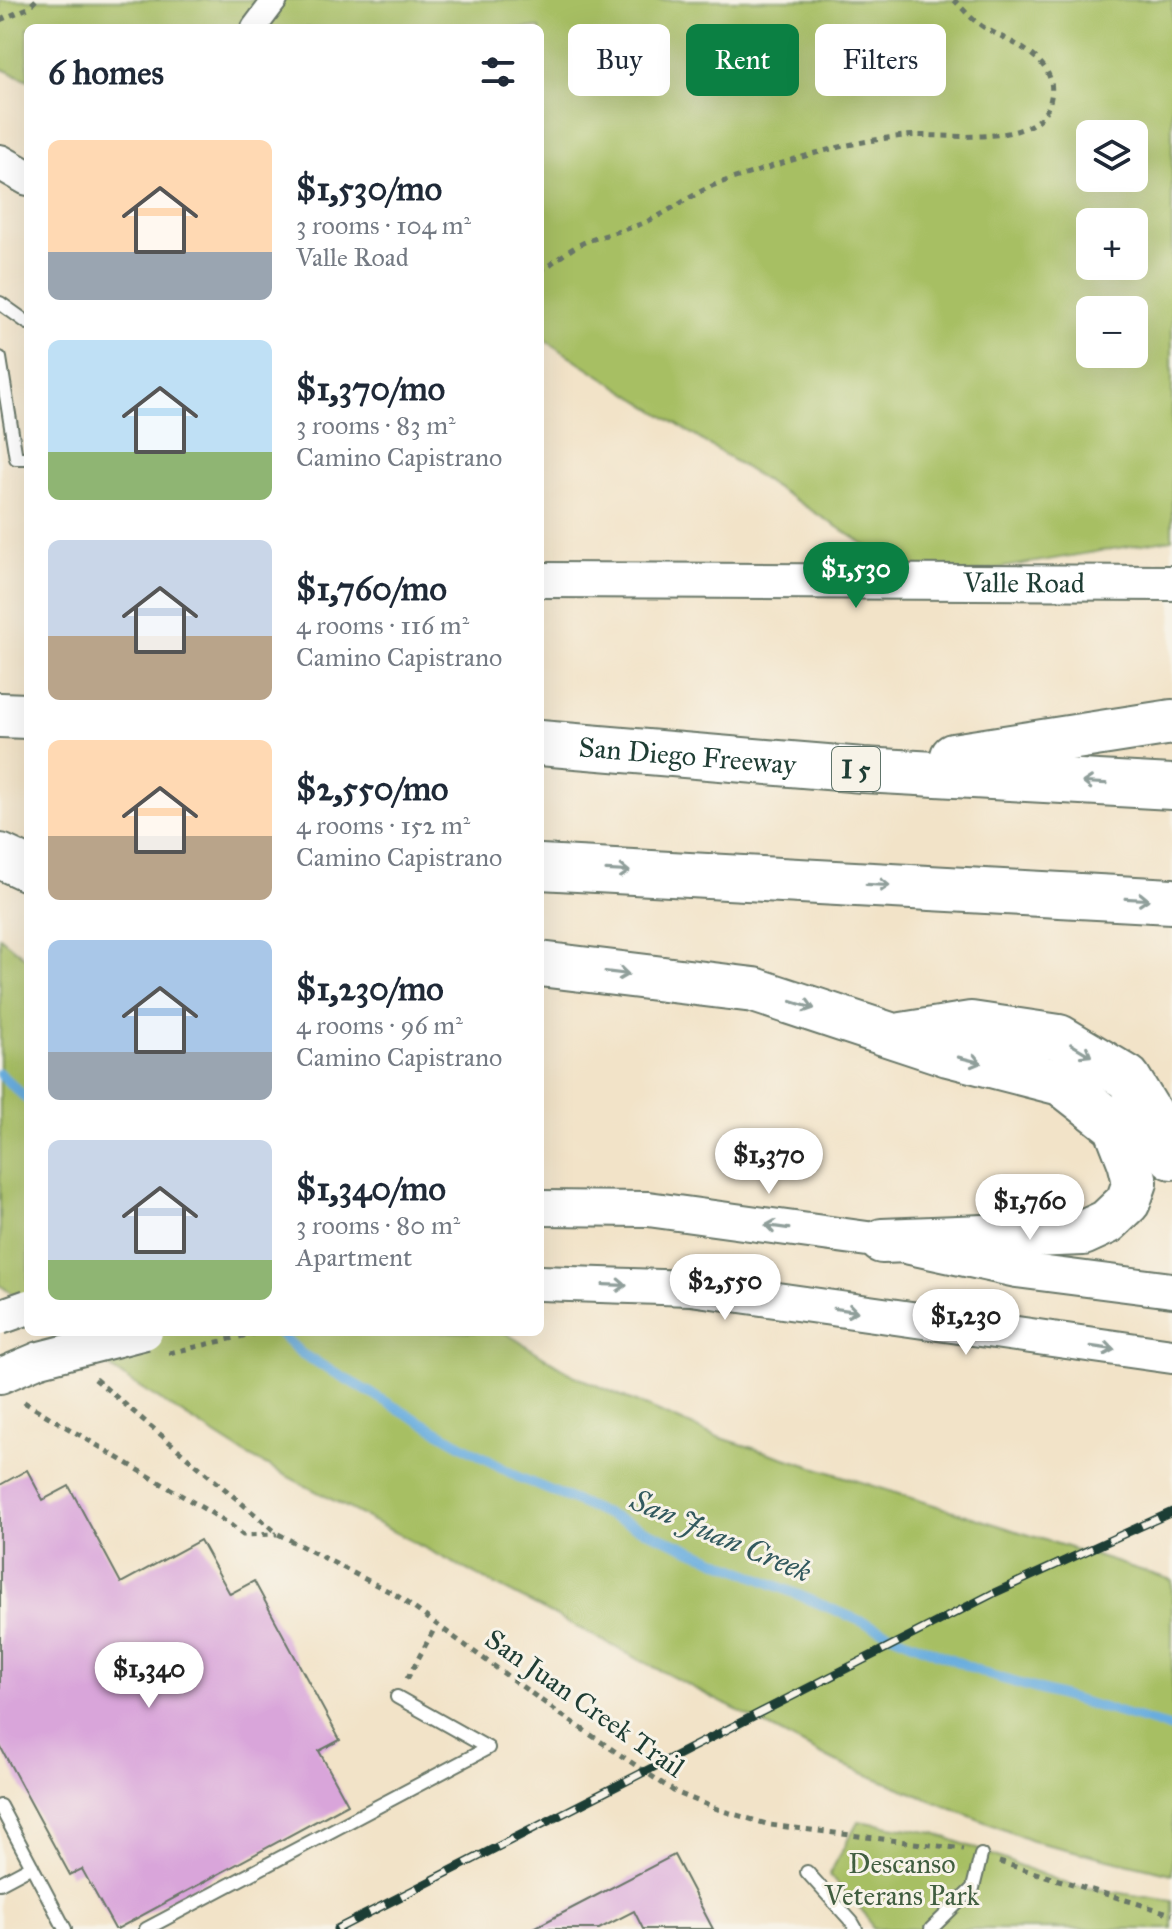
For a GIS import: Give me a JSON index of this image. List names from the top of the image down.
{
  "streets": {
    "highway": ["San Diego Freeway", "I 5"],
    "main road": ["Valle Road"],
    "path": ["San Juan Creek Trail"]
  },
  "water": ["San Juan Creek"],
  "parks": ["Descanso Veterans Park"],
  "page": {
    "chip": ["Buy", "Rent", "Filters"],
    "heading": "6 homes",
    "map_buttons": ["+", "−"],
    "list": [
      {
        "name": "$1,530/mo",
        "note": "3 rooms · 104 m² · Valle Road"
      },
      {
        "name": "$1,370/mo",
        "note": "3 rooms · 83 m² · Camino Capistrano"
      },
      {
        "name": "$1,760/mo",
        "note": "4 rooms · 116 m² · Camino Capistrano"
      },
      {
        "name": "$2,550/mo",
        "note": "4 rooms · 152 m² · Camino Capistrano"
      },
      {
        "name": "$1,230/mo",
        "note": "4 rooms · 96 m² · Camino Capistrano"
      },
      {
        "name": "$1,340/mo",
        "note": "3 rooms · 80 m² · Apartment"
      }
    ],
    "price": [
      "$1,530",
      "$1,370",
      "$1,760",
      "$2,550",
      "$1,230",
      "$1,340"
    ]
  }
}
